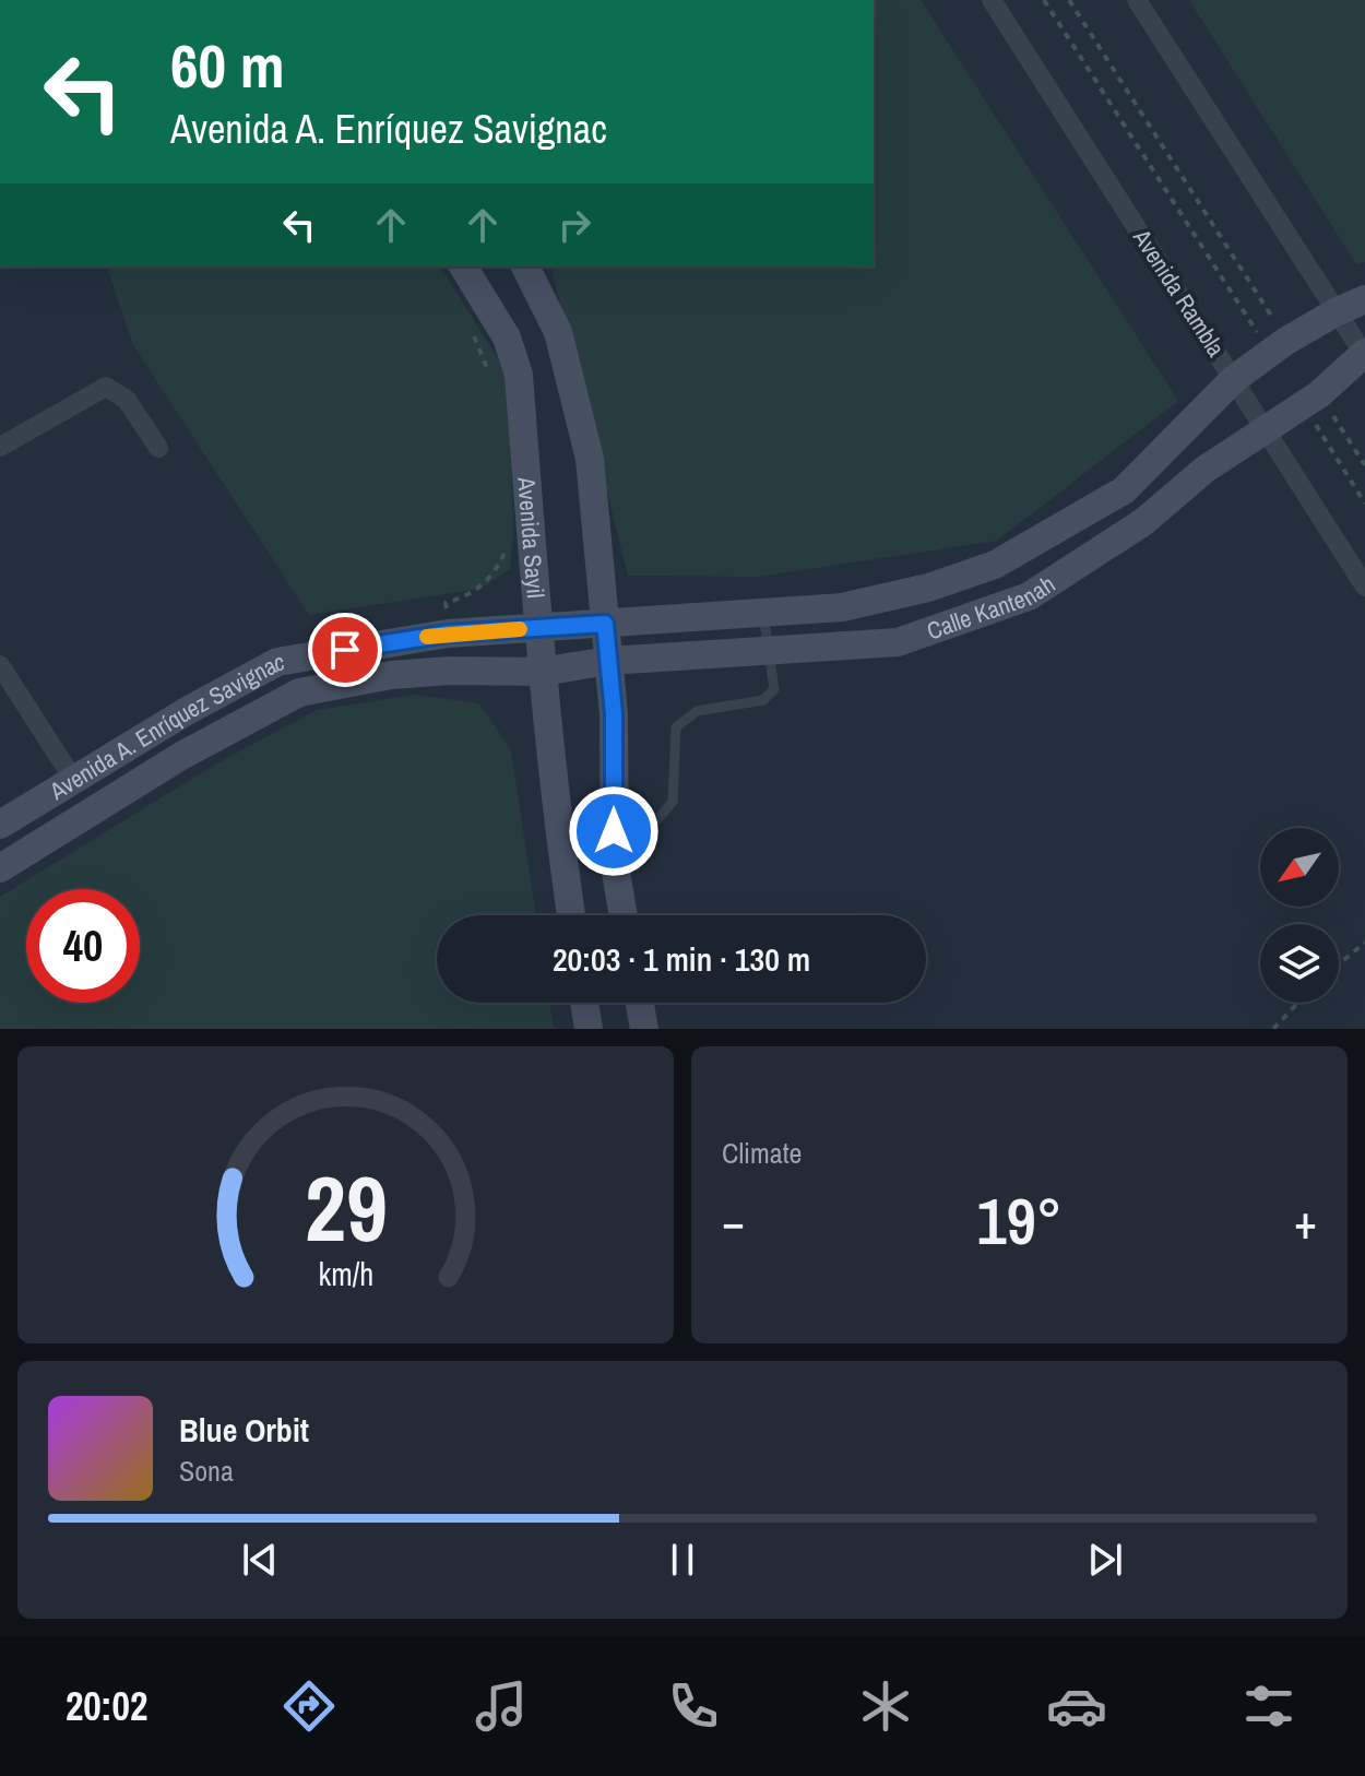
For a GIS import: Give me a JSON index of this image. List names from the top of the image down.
{
  "streets": {
    "street": [
      "Avenida Rambla",
      "Avenida Sayil",
      "Calle Kantenah",
      "Avenida A. Enríquez Savignac"
    ]
  },
  "crossings": [
    ["Avenida Rambla", "Calle Kantenah"],
    ["Avenida Sayil", "Calle Kantenah"],
    ["Avenida Sayil", "Avenida A. Enríquez Savignac"],
    ["Calle Kantenah", "Avenida A. Enríquez Savignac"]
  ],
  "north": "bottom left",
  "page": {
    "turn": ["60 m", "Avenida A. Enríquez Savignac"],
    "limit": "40",
    "trip": "20:03 · 1 min · 130 m",
    "tile": "Climate",
    "heat": ["−", "19°", "+"],
    "song": ["Blue Orbit", "Sona"],
    "tabs": "20:02",
    "gauge": ["29", "km/h"]
  }
}
